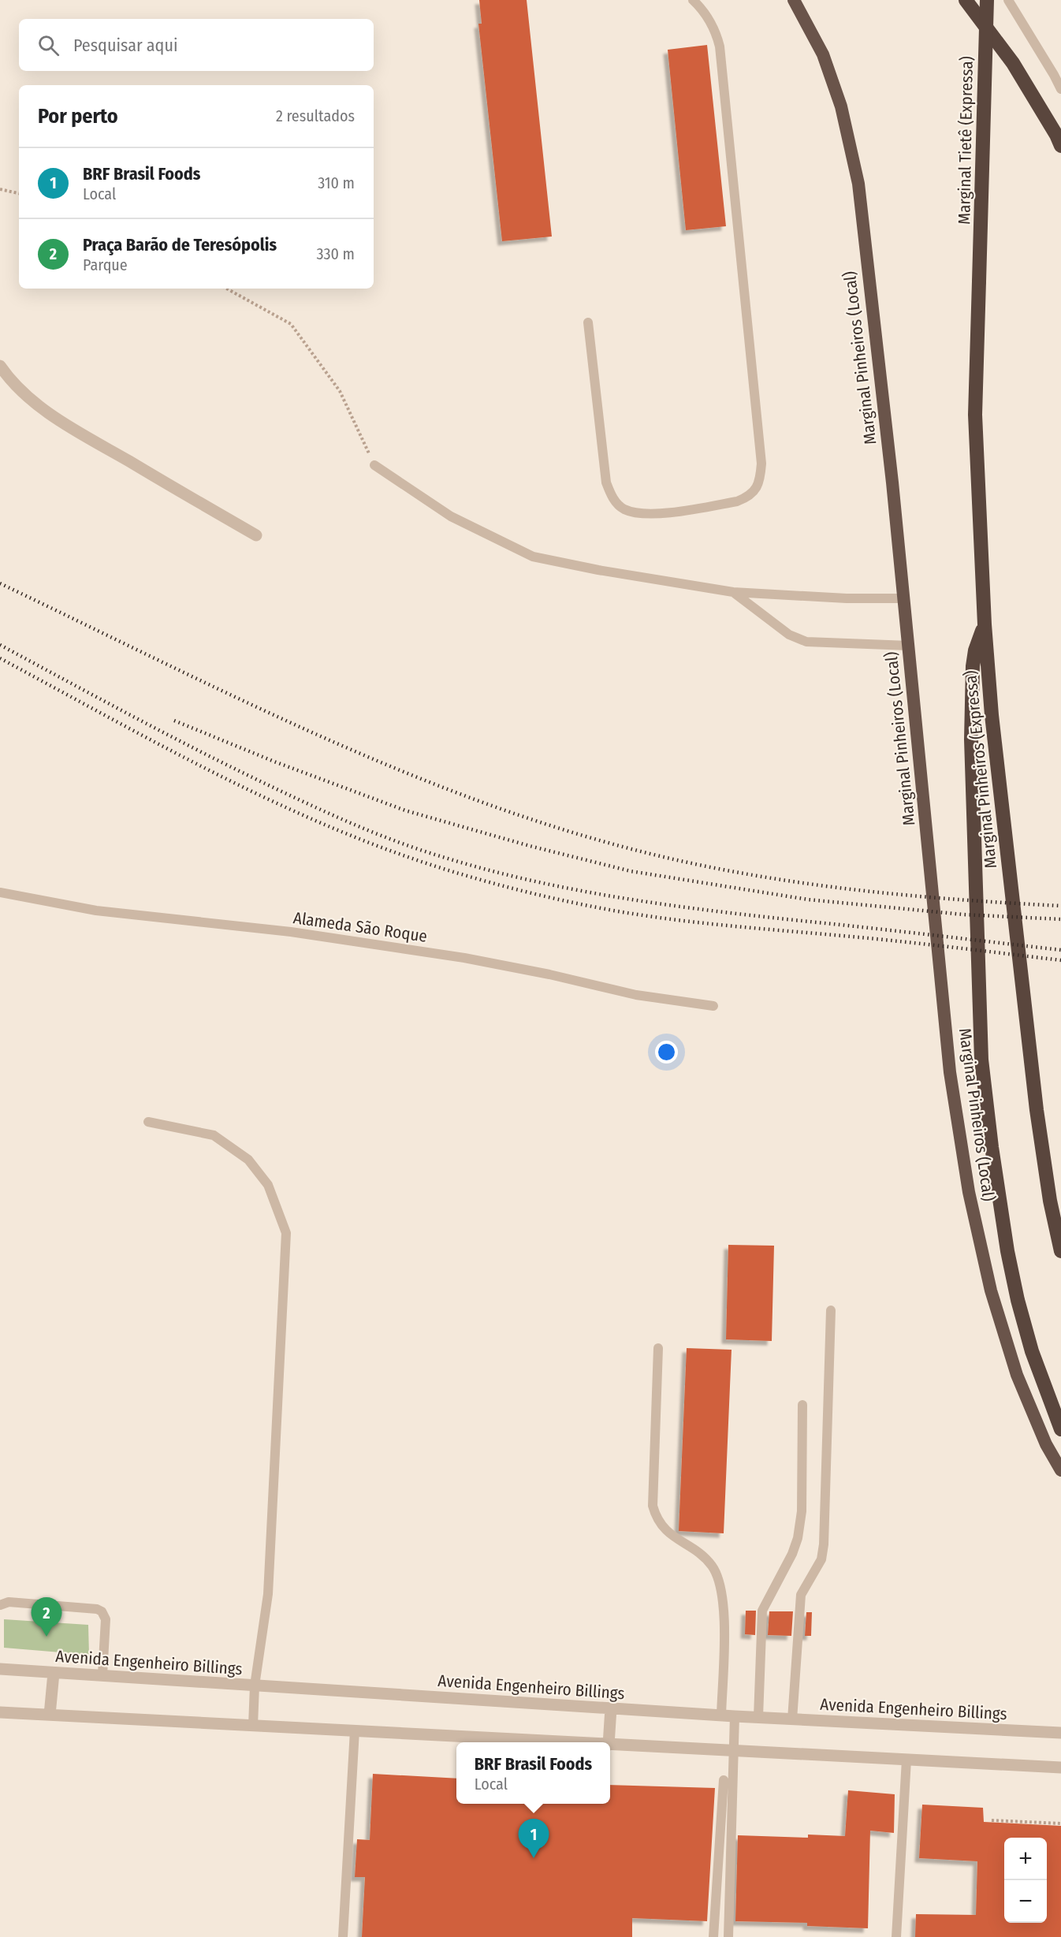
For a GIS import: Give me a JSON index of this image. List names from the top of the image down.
{
  "streets": {
    "highway": ["Marginal Tietê (Expressa)", "Marginal Pinheiros (Local)", "Marginal Pinheiros (Expressa)"],
    "street": ["Avenida Engenheiro Billings"],
    "lane": ["Alameda São Roque"]
  },
  "crossings": [
    ["Marginal Tietê (Expressa)", "Marginal Pinheiros (Expressa)"]
  ],
  "page": {
    "search": "Pesquisar aqui",
    "heading": ["Por perto", "2 resultados"],
    "list": [
      {
        "mark": "1",
        "name": "BRF Brasil Foods",
        "note": "Local",
        "value": "310 m"
      },
      {
        "mark": "2",
        "name": "Praça Barão de Teresópolis",
        "note": "Parque",
        "value": "330 m"
      }
    ],
    "pins": ["2", "1"],
    "popup": ["BRF Brasil Foods", "Local"],
    "map_buttons": ["+", "−"]
  }
}
